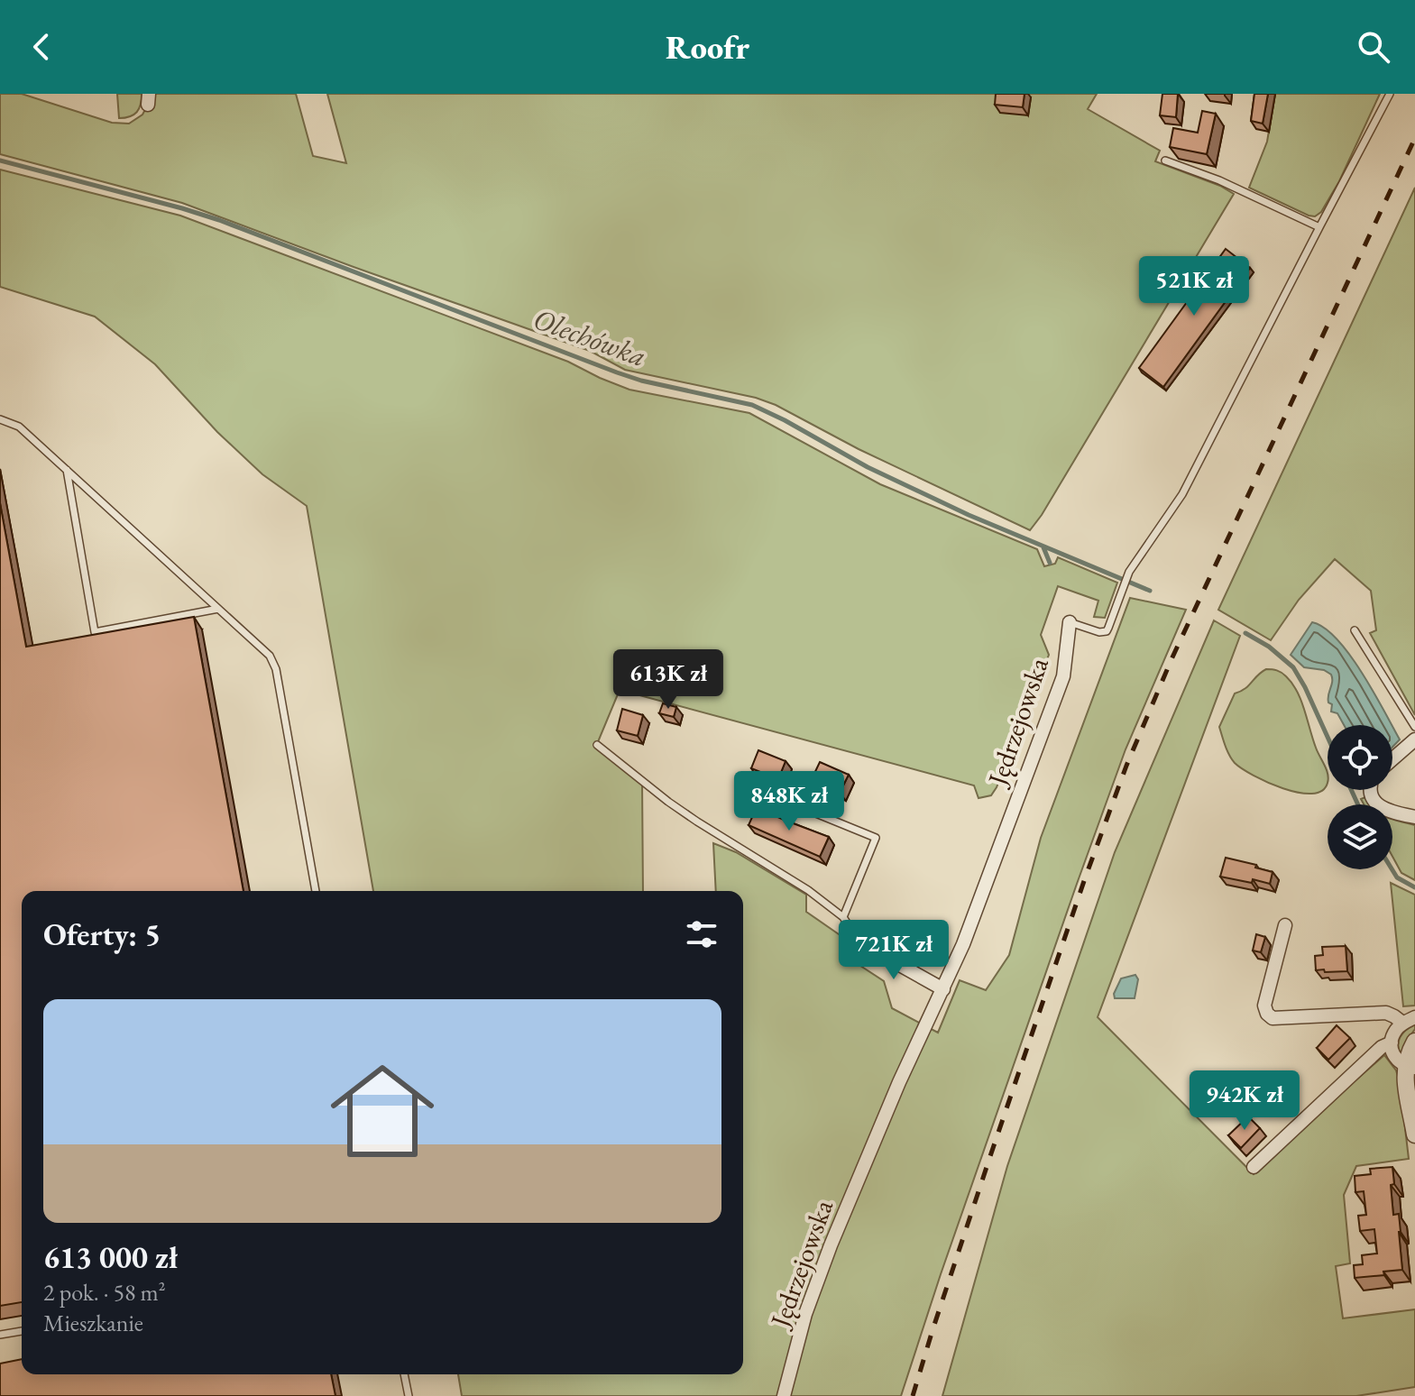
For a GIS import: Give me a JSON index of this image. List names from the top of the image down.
{
  "streets": {
    "street": ["Jędrzejowska"]
  },
  "water": ["Olechówka"],
  "page": {
    "header": "Roofr",
    "price": [
      "521K zł",
      "613K zł",
      "848K zł",
      "721K zł",
      "942K zł"
    ],
    "heading": "Oferty: 5",
    "list": [
      {
        "name": "613 000 zł",
        "note": "2 pok. · 58 m² · Mieszkanie"
      }
    ]
  }
}
